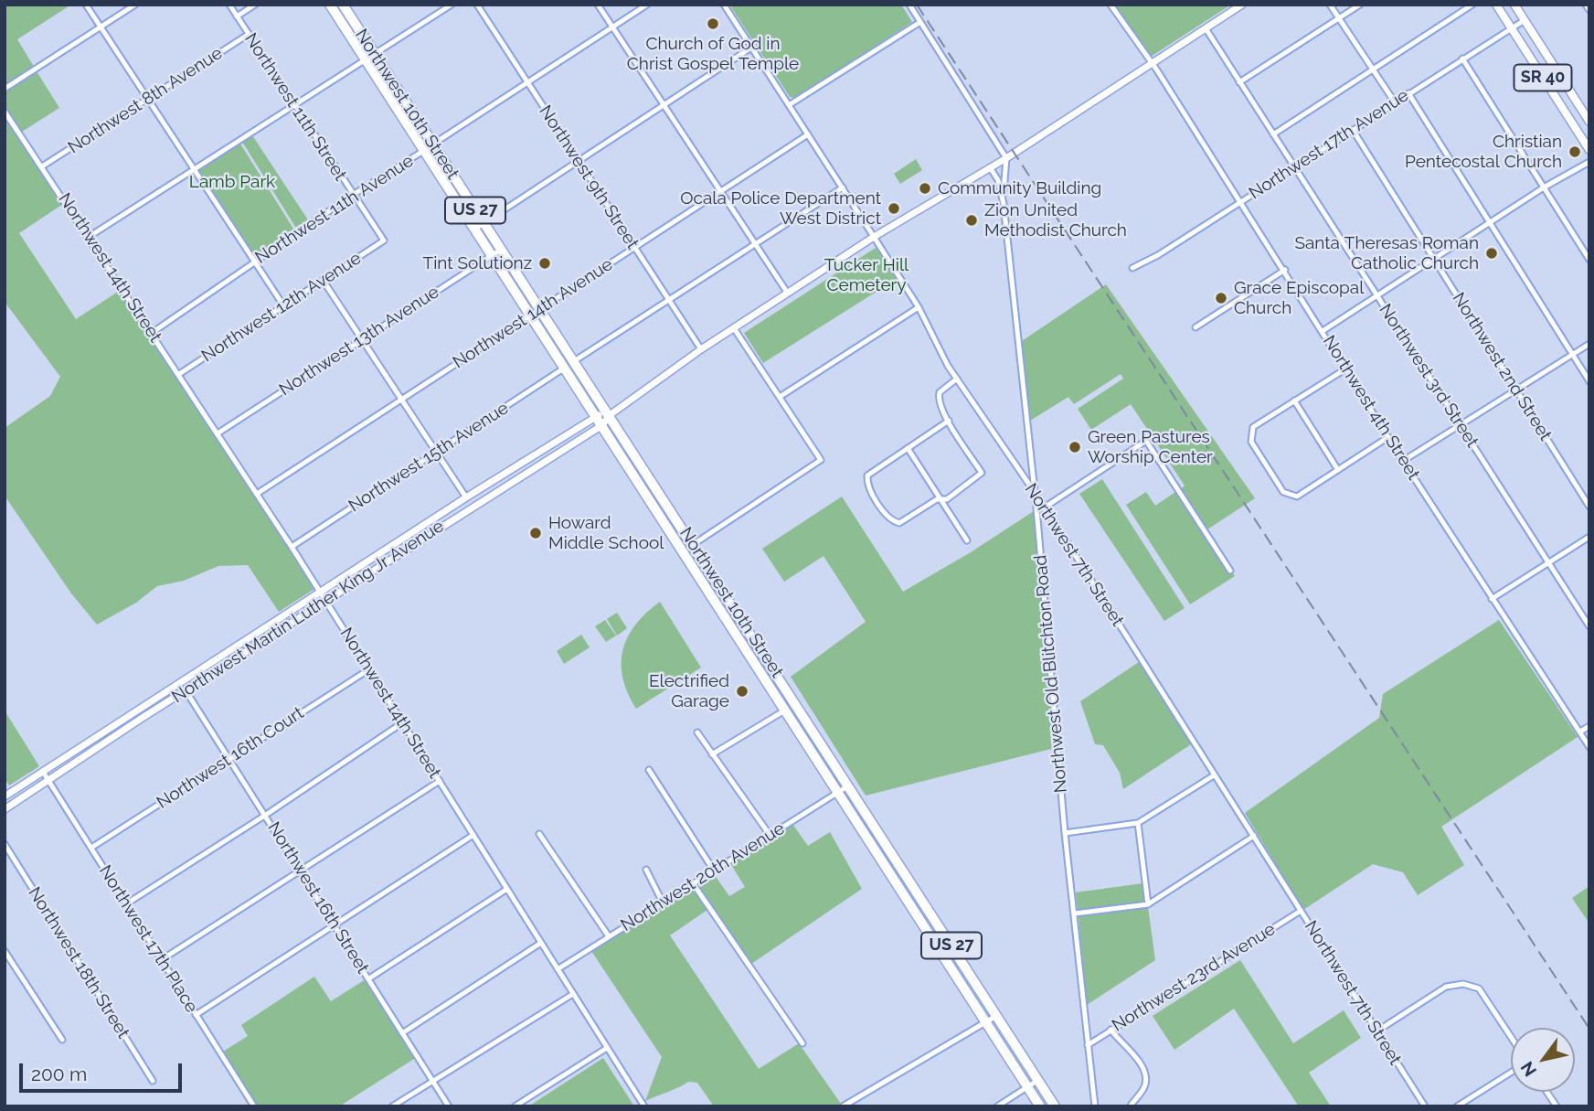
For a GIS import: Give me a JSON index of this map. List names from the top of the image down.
{
  "streets": {
    "highway": ["Northwest 10th Street", "US 27"],
    "main road": ["SR 40", "Northwest Martin Luther King Jr Avenue"],
    "street": [
      "Northwest 8th Avenue",
      "Northwest 11th Street",
      "Northwest 17th Avenue",
      "Northwest 9th Street",
      "Northwest 11th Avenue",
      "Northwest 14th Street",
      "Northwest 12th Avenue",
      "Northwest 14th Avenue",
      "Northwest 13th Avenue",
      "Northwest 2nd Street",
      "Northwest 3rd Street",
      "Northwest 4th Street",
      "Northwest 15th Avenue",
      "Northwest 7th Street",
      "Northwest Old Blitchton Road",
      "Northwest 16th Court",
      "Northwest 20th Avenue",
      "Northwest 16th Street",
      "Northwest 17th Place",
      "Northwest 18th Street",
      "Northwest 23rd Avenue"
    ]
  },
  "crossings": [
    ["SR 40", "Northwest 17th Avenue"],
    ["Northwest 8th Avenue", "Northwest 11th Street"],
    ["Northwest 8th Avenue", "Northwest 14th Street"],
    ["Northwest 10th Street", "Northwest 11th Avenue"],
    ["Northwest 10th Street", "Northwest 14th Avenue"],
    ["Northwest 10th Street", "Northwest 13th Avenue"],
    ["Northwest 10th Street", "Northwest 15th Avenue"],
    ["Northwest 10th Street", "Northwest Martin Luther King Jr Avenue"],
    ["Northwest 10th Street", "Northwest 20th Avenue"],
    ["Northwest 11th Street", "Northwest 11th Avenue"],
    ["Northwest 11th Street", "Northwest 12th Avenue"],
    ["Northwest 17th Avenue", "Northwest 2nd Street"],
    ["Northwest 17th Avenue", "Northwest 3rd Street"],
    ["Northwest 17th Avenue", "Northwest 4th Street"],
    ["Northwest 9th Street", "Northwest 11th Avenue"],
    ["Northwest 9th Street", "Northwest 14th Avenue"],
    ["Northwest 9th Street", "Northwest Martin Luther King Jr Avenue"],
    ["Northwest 11th Avenue", "Northwest 14th Street"],
    ["Northwest 14th Street", "Northwest 12th Avenue"],
    ["Northwest 14th Street", "Northwest 14th Avenue"],
    ["Northwest 14th Street", "Northwest 13th Avenue"],
    ["Northwest 14th Street", "Northwest 15th Avenue"],
    ["Northwest 14th Street", "Northwest Martin Luther King Jr Avenue"],
    ["Northwest 14th Street", "Northwest 16th Court"],
    ["Northwest 14th Street", "Northwest 20th Avenue"],
    ["Northwest 14th Avenue", "Northwest 7th Street"],
    ["Northwest 3rd Street", "Northwest Martin Luther King Jr Avenue"],
    ["Northwest 4th Street", "Northwest Martin Luther King Jr Avenue"],
    ["Northwest 7th Street", "Northwest Martin Luther King Jr Avenue"],
    ["Northwest 7th Street", "Northwest Old Blitchton Road"],
    ["Northwest 7th Street", "Northwest 23rd Avenue"],
    ["Northwest Martin Luther King Jr Avenue", "Northwest Old Blitchton Road"],
    ["Northwest Martin Luther King Jr Avenue", "Northwest 16th Street"],
    ["Northwest Martin Luther King Jr Avenue", "Northwest 17th Place"],
    ["Northwest Old Blitchton Road", "Northwest 23rd Avenue"],
    ["Northwest 16th Court", "Northwest 16th Street"],
    ["Northwest 16th Court", "Northwest 17th Place"]
  ],
  "parks": ["Lamb Park", "Tucker Hill Cemetery"],
  "places": [
    "Church of God in Christ Gospel Temple",
    "Christian Pentecostal Church",
    "Community Building",
    "Ocala Police Department West District",
    "Zion United Methodist Church",
    "Santa Theresas Roman Catholic Church",
    "Tint Solutionz",
    "Grace Episcopal Church",
    "Green Pastures Worship Center",
    "Howard Middle School",
    "Electrified Garage"
  ],
  "scale_bar": "200 m",
  "north": "bottom left"
}
